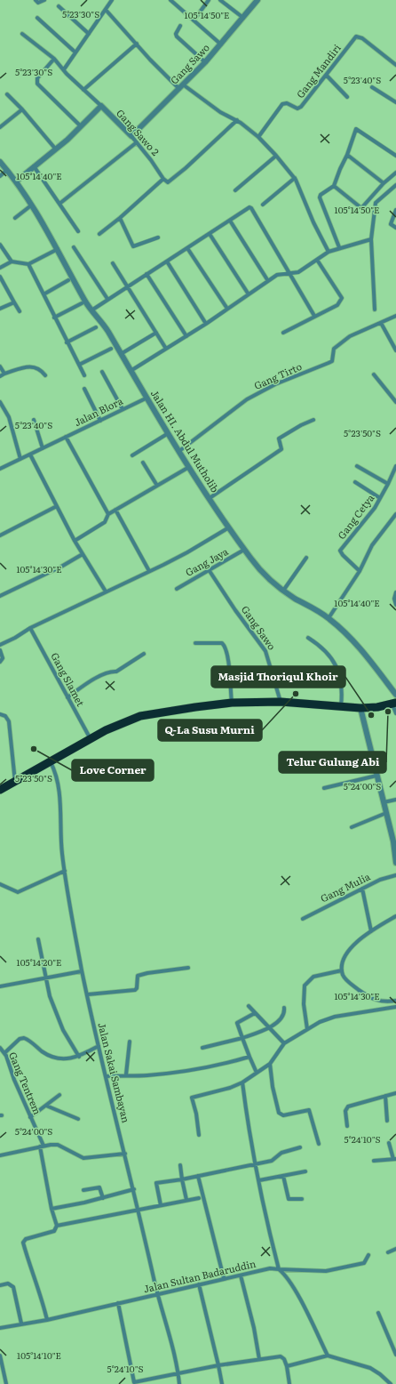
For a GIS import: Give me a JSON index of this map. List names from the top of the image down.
{
  "streets": {
    "street": [
      "Gang Sawo",
      "Gang Mandiri",
      "Gang Sawo 2",
      "Gang Tirto",
      "Jalan Blora",
      "Jalan HI. Abdul Mutholib",
      "Gang Cetya",
      "Gang Jaya",
      "Gang Slamet",
      "Gang Mulia",
      "Jalan Sakai Sambayan",
      "Gang Tentrem",
      "Jalan Sultan Badaruddin"
    ]
  },
  "crossings": [
    ["Gang Sawo", "Gang Sawo 2"],
    ["Gang Sawo", "Gang Jaya"],
    ["Gang Tirto", "Jalan HI. Abdul Mutholib"],
    ["Jalan Blora", "Jalan HI. Abdul Mutholib"],
    ["Jalan HI. Abdul Mutholib", "Gang Jaya"],
    ["Jalan Sakai Sambayan", "Jalan Sultan Badaruddin"]
  ],
  "places": [
    "Q-La Susu Murni",
    "Telur Gulung Abi",
    "Masjid Thoriqul Khoir",
    "Love Corner"
  ],
  "coordinates": [
    "5°23'30\"S",
    "105°14'50\"E",
    "5°23'40\"S",
    "105°14'40\"E",
    "5°23'50\"S",
    "105°14'30\"E",
    "5°24'00\"S",
    "105°14'20\"E",
    "5°24'10\"S",
    "105°14'10\"E"
  ]
}
